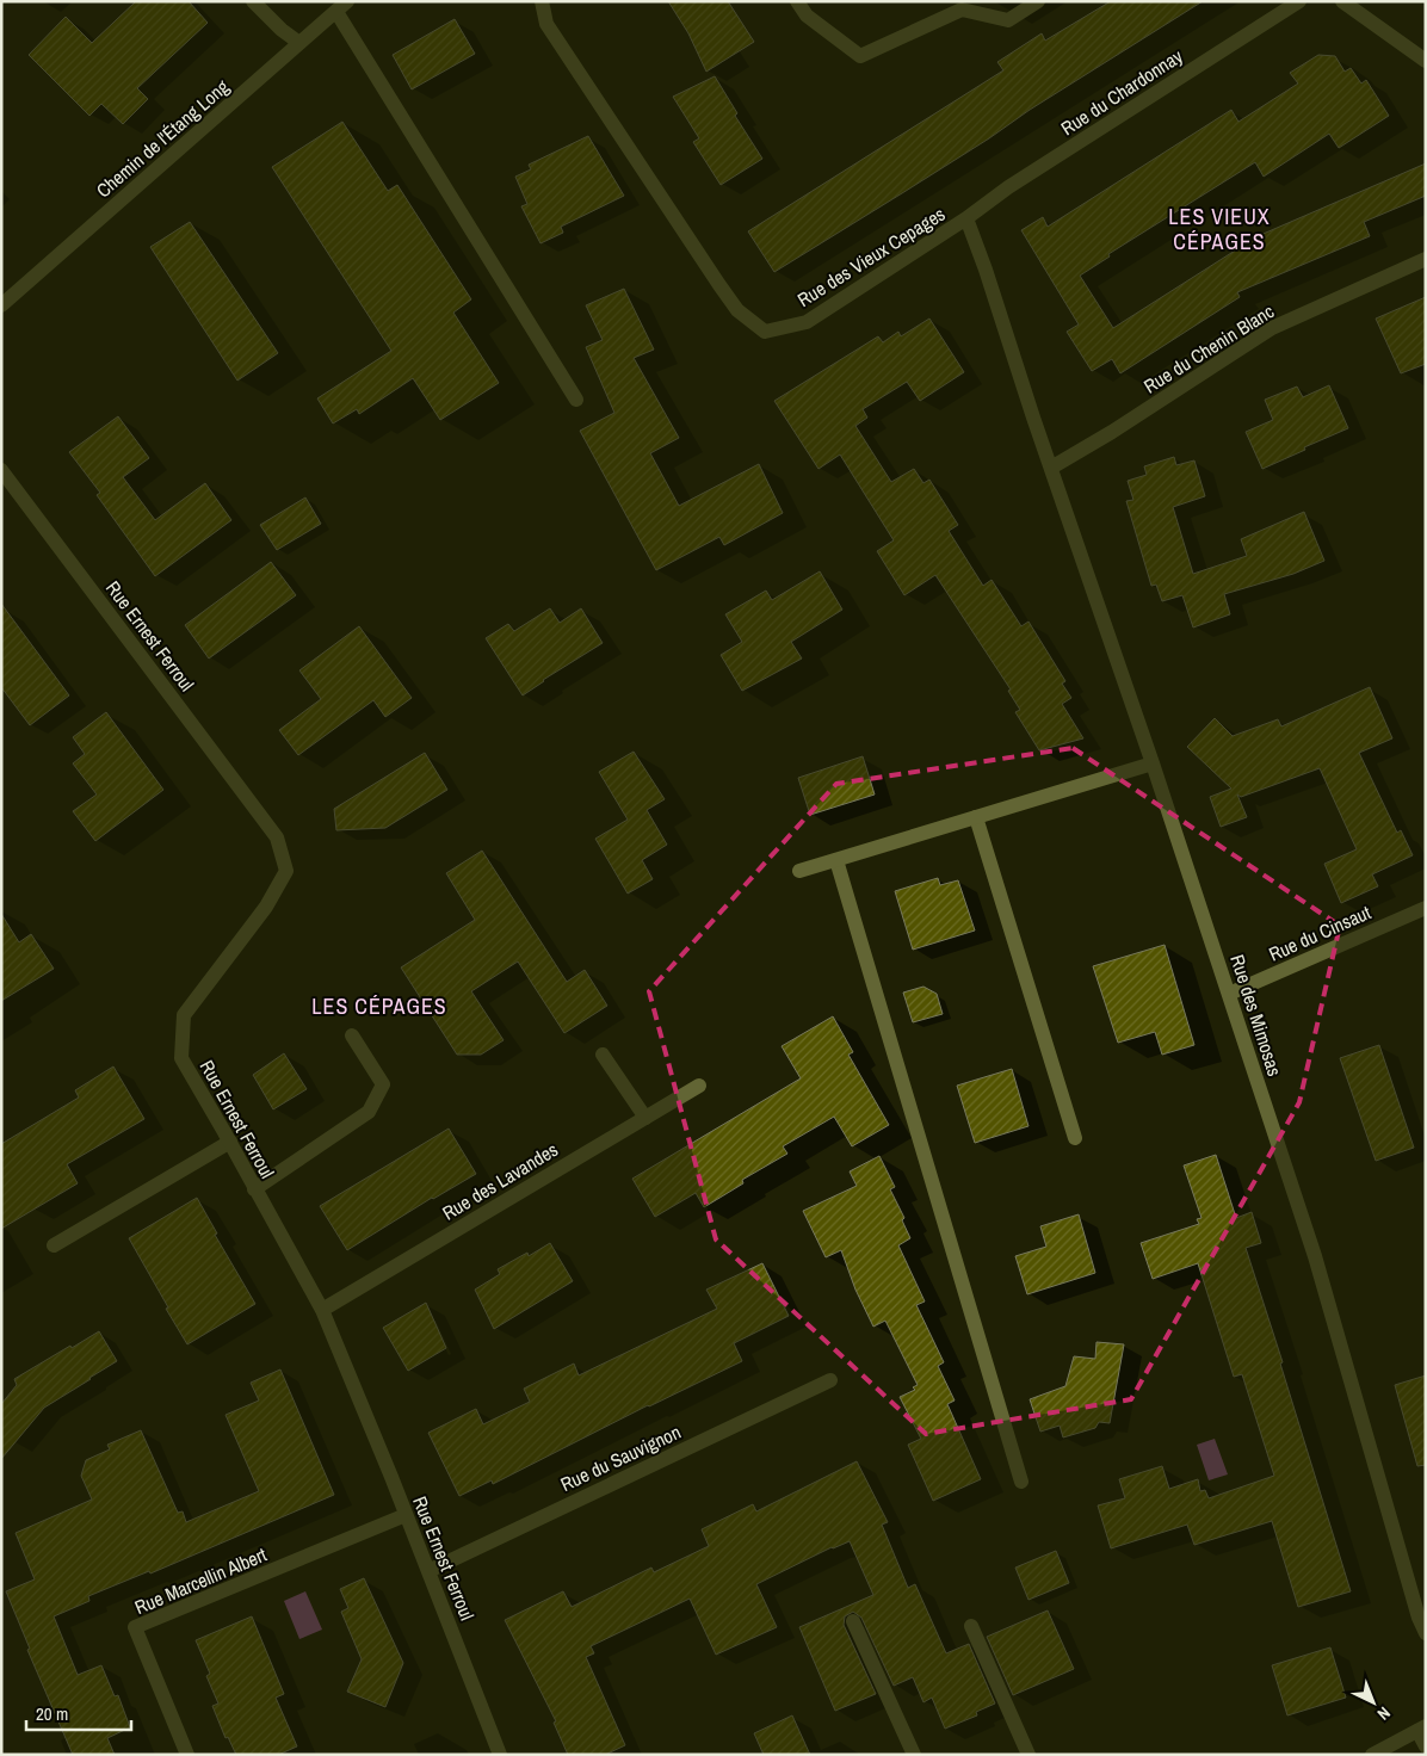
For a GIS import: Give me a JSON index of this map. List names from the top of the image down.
{
  "streets": {
    "street": [
      "Rue du Chardonnay",
      "Chemin de l'Étang Long",
      "Rue des Vieux Cepages",
      "Rue du Chenin Blanc",
      "Rue Ernest Ferroul",
      "Rue du Cinsaut",
      "Rue des Mimosas",
      "Rue des Lavandes",
      "Rue du Sauvignon",
      "Rue Marcellin Albert"
    ]
  },
  "crossings": [
    ["Rue du Chardonnay", "Rue des Vieux Cepages"],
    ["Rue des Vieux Cepages", "Rue du Chenin Blanc"],
    ["Rue des Vieux Cepages", "Rue des Mimosas"],
    ["Rue Ernest Ferroul", "Rue des Lavandes"],
    ["Rue Ernest Ferroul", "Rue du Sauvignon"],
    ["Rue Ernest Ferroul", "Rue Marcellin Albert"],
    ["Rue du Cinsaut", "Rue des Mimosas"]
  ],
  "districts": ["LES VIEUX CÉPAGES", "LES CÉPAGES"],
  "scale_bar": "20 m",
  "north": "bottom right"
}
